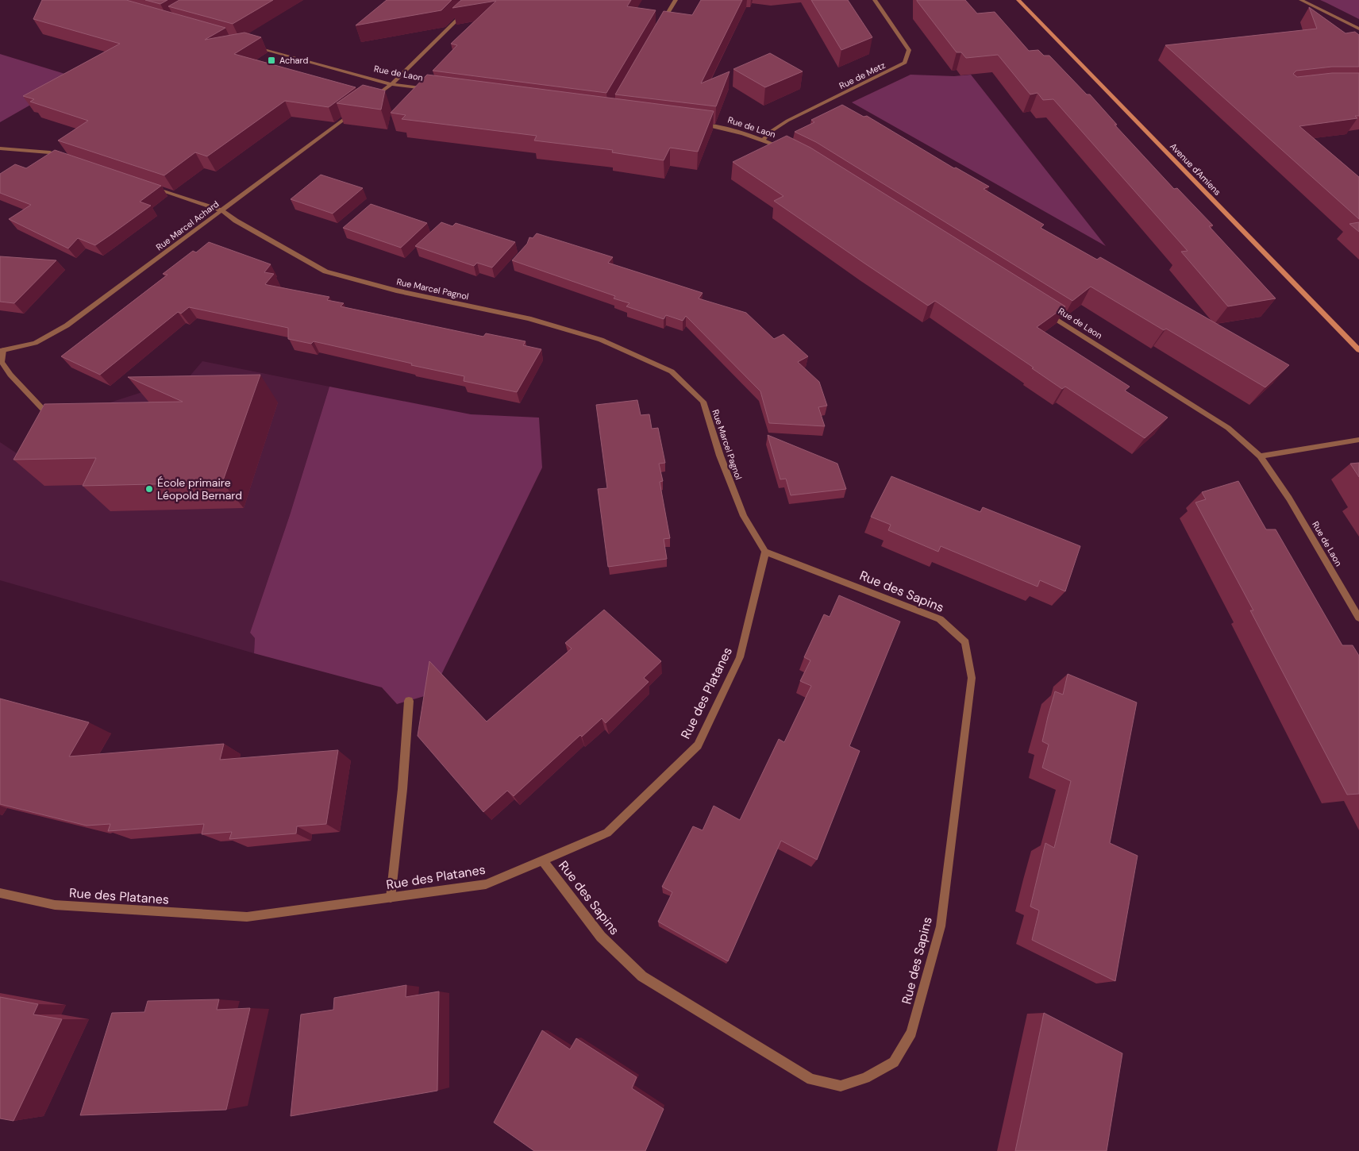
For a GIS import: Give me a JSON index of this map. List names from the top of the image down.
{
  "streets": {
    "main road": ["Avenue d'Amiens"],
    "street": [
      "Rue de Laon",
      "Rue de Metz",
      "Rue Marcel Achard",
      "Rue Marcel Pagnol",
      "Rue des Sapins",
      "Rue des Platanes"
    ]
  },
  "crossings": [
    ["Rue de Laon", "Rue de Metz"],
    ["Rue Marcel Achard", "Rue Marcel Pagnol"],
    ["Rue Marcel Pagnol", "Rue des Sapins"],
    ["Rue Marcel Pagnol", "Rue des Platanes"],
    ["Rue des Sapins", "Rue des Platanes"]
  ],
  "places": {
    "transit": ["Achard"],
    "other": ["École primaire Léopold Bernard"]
  }
}
